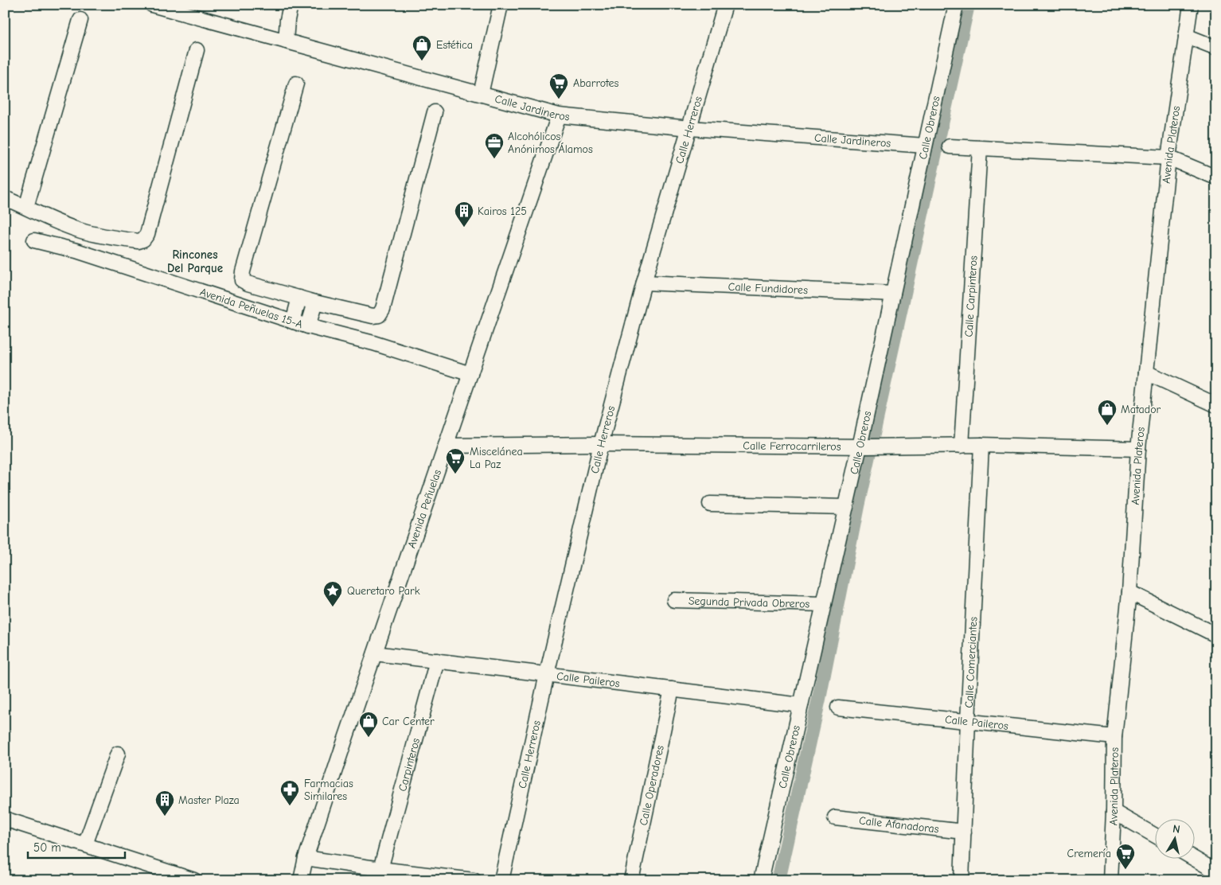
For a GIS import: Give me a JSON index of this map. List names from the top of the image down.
{
  "streets": {
    "street": [
      "Calle Jardineros",
      "Calle Obreros",
      "Calle Herreros",
      "Avenida Plateros",
      "Calle Fundidores",
      "Calle Carpinteros",
      "Avenida Peñuelas 15-A",
      "Calle Ferrocarrileros",
      "Avenida Peñuelas",
      "Segunda Privada Obreros",
      "Calle Comerciantes",
      "Calle Paileros",
      "Carpinteros",
      "Calle Operadores",
      "Calle Afanadoras"
    ]
  },
  "crossings": [
    ["Calle Jardineros", "Calle Obreros"],
    ["Calle Jardineros", "Calle Herreros"],
    ["Calle Jardineros", "Avenida Peñuelas"],
    ["Calle Obreros", "Calle Fundidores"],
    ["Calle Obreros", "Calle Ferrocarrileros"],
    ["Calle Obreros", "Segunda Privada Obreros"],
    ["Calle Obreros", "Calle Paileros"],
    ["Calle Herreros", "Calle Fundidores"],
    ["Calle Herreros", "Calle Ferrocarrileros"],
    ["Calle Herreros", "Calle Paileros"],
    ["Avenida Plateros", "Calle Ferrocarrileros"],
    ["Avenida Plateros", "Calle Paileros"],
    ["Calle Carpinteros", "Calle Ferrocarrileros"],
    ["Avenida Peñuelas 15-A", "Avenida Peñuelas"],
    ["Calle Ferrocarrileros", "Avenida Peñuelas"],
    ["Calle Ferrocarrileros", "Calle Comerciantes"],
    ["Avenida Peñuelas", "Calle Paileros"],
    ["Calle Comerciantes", "Calle Paileros"],
    ["Calle Comerciantes", "Calle Afanadoras"],
    ["Calle Paileros", "Carpinteros"],
    ["Calle Paileros", "Calle Operadores"]
  ],
  "districts": ["Rincones Del Parque"],
  "places": {
    "shop": ["Estética", "Matador", "Car Center"],
    "supermarket": ["Abarrotes", "Miscelánea La Paz", "Cremería"],
    "office": ["Alcohólicos Anónimos Álamos"],
    "building": ["Kairos 125", "Master Plaza"],
    "place": ["Queretaro Park"],
    "pharmacy": ["Farmacias Similares"]
  },
  "scale_bar": "50 m",
  "north": "top"
}
